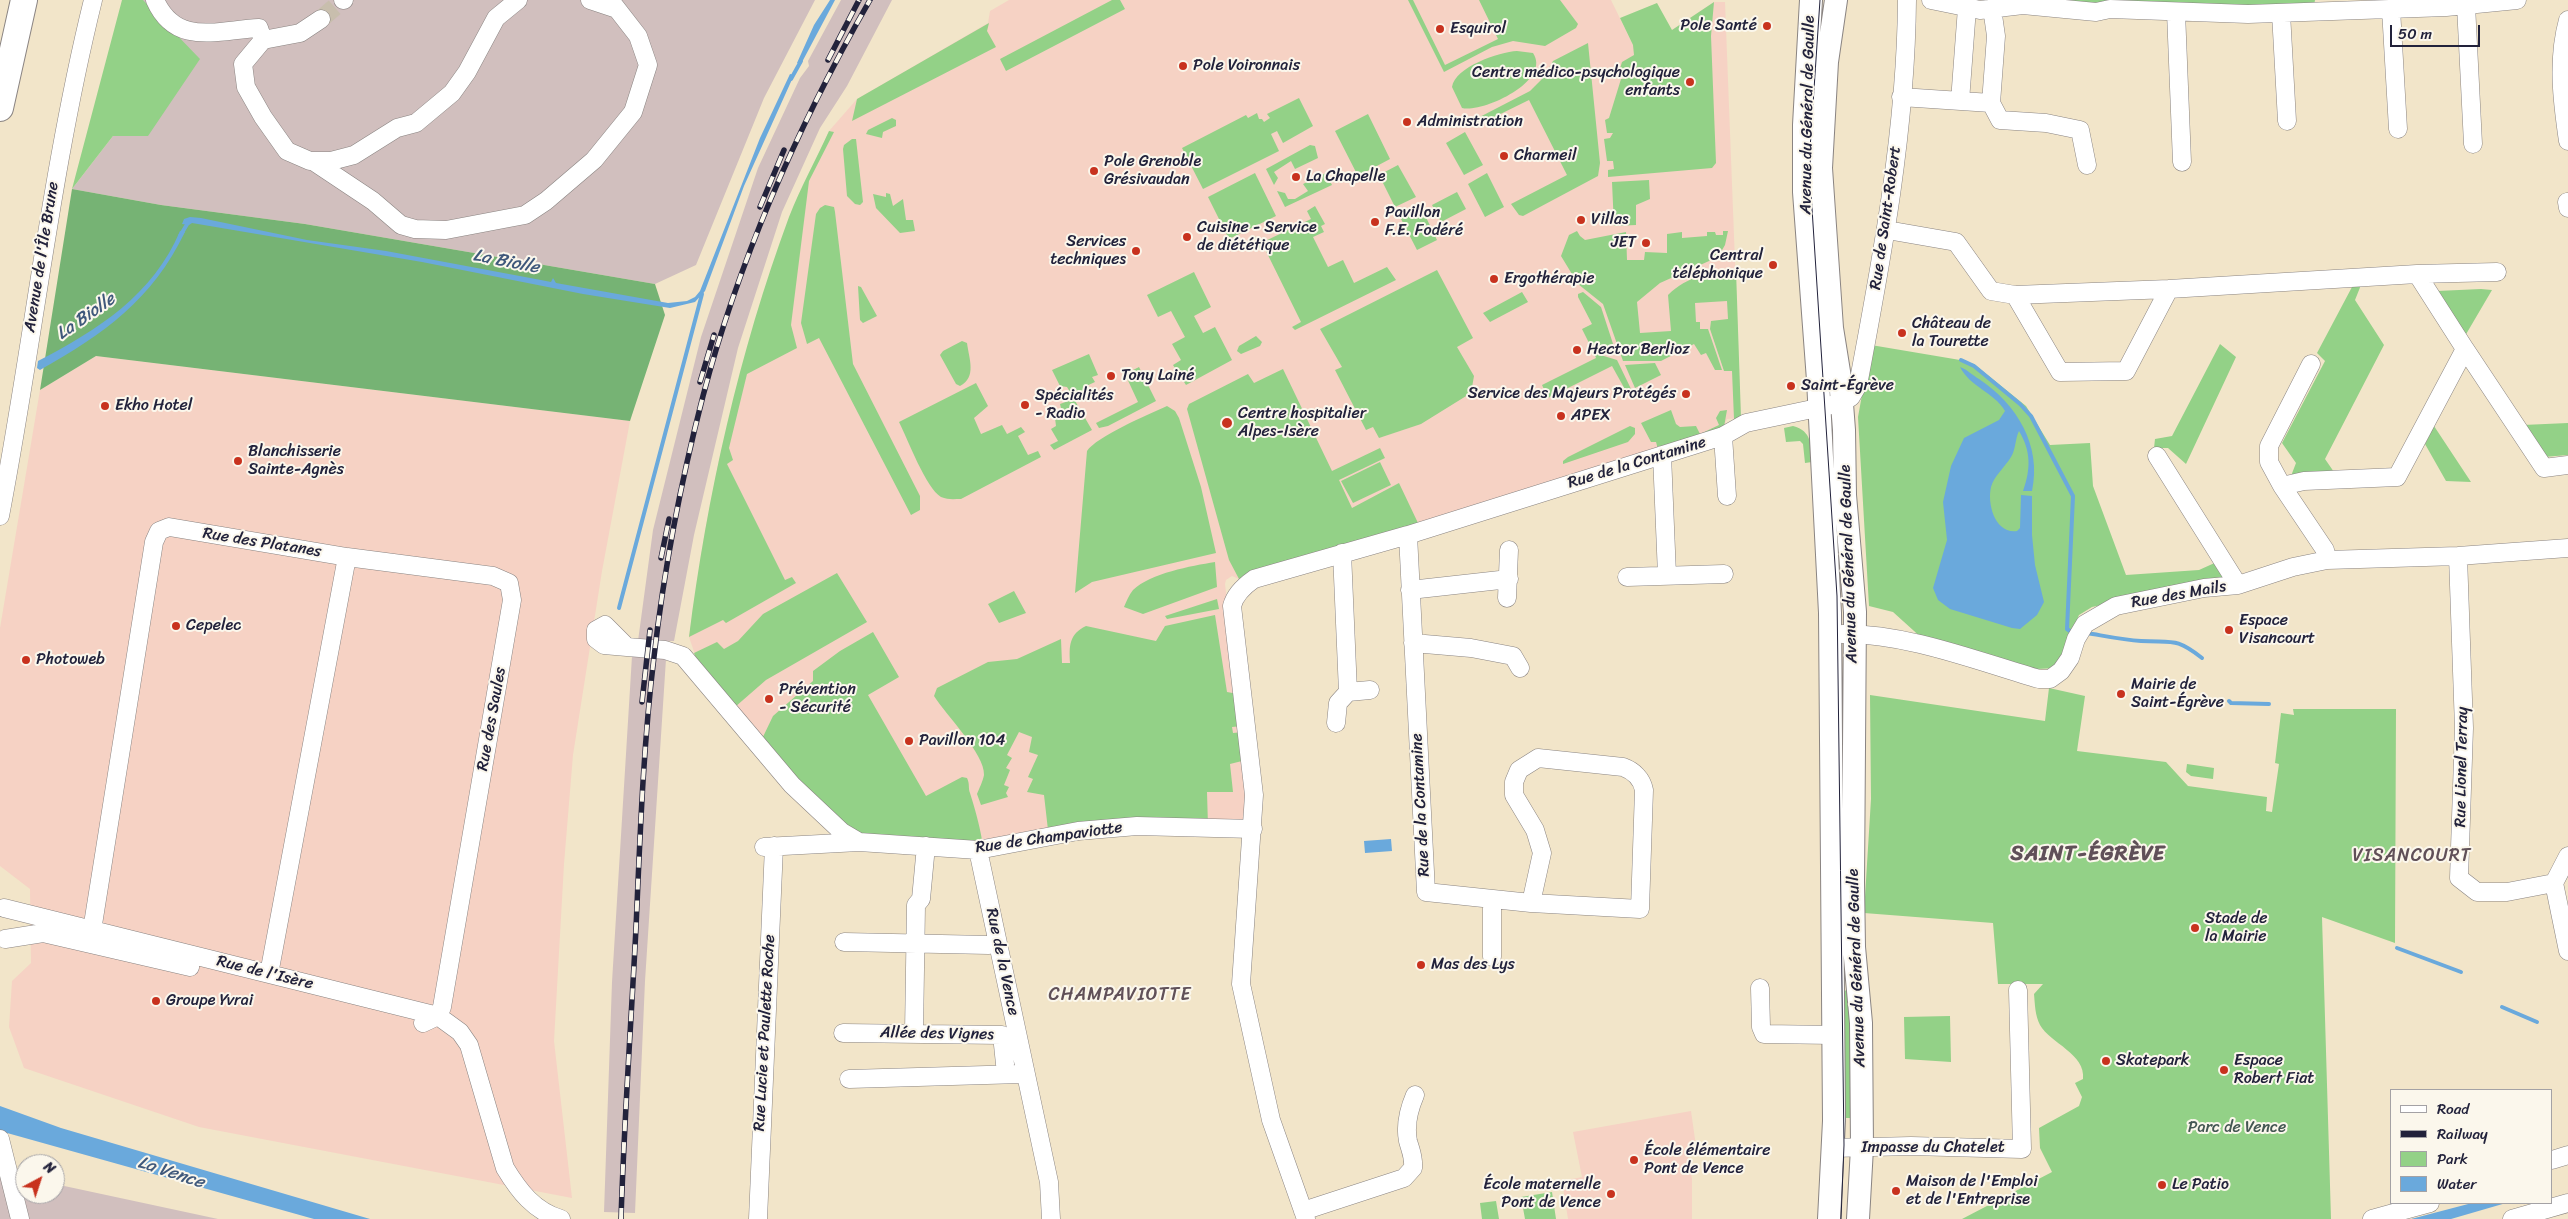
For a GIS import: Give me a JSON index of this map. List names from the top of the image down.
{
  "streets": {
    "main road": ["Avenue du Général de Gaulle"],
    "street": [
      "Rue de Saint-Robert",
      "Avenue de l'Île Brune",
      "Rue de la Contamine",
      "Rue des Platanes",
      "Rue des Mails",
      "Rue des Saules",
      "Rue Lionel Terray",
      "Rue de Champaviotte",
      "Rue de la Vence",
      "Rue de l'Isère",
      "Rue Lucie et Paulette Roche",
      "Allée des Vignes",
      "Impasse du Chatelet"
    ]
  },
  "crossings": [
    ["Avenue du Général de Gaulle", "Rue de Saint-Robert"],
    ["Avenue du Général de Gaulle", "Rue de la Contamine"],
    ["Avenue du Général de Gaulle", "Rue des Mails"],
    ["Avenue du Général de Gaulle", "Impasse du Chatelet"],
    ["Rue de la Contamine", "Rue de Champaviotte"],
    ["Rue des Platanes", "Rue des Saules"],
    ["Rue des Platanes", "Rue de l'Isère"],
    ["Rue des Mails", "Rue Lionel Terray"],
    ["Rue des Saules", "Rue de l'Isère"],
    ["Rue de Champaviotte", "Rue de la Vence"],
    ["Rue de Champaviotte", "Rue Lucie et Paulette Roche"]
  ],
  "districts": ["SAINT-ÉGRÈVE", "VISANCOURT", "CHAMPAVIOTTE"],
  "water": ["La Biolle", "La Vence"],
  "parks": ["Parc de Vence"],
  "places": [
    "Pole Santé",
    "Esquirol",
    "Pole Voironnais",
    "Centre médico-psychologique enfants",
    "Administration",
    "Charmeil",
    "Pole Grenoble Grésivaudan",
    "La Chapelle",
    "Villas",
    "Pavillon F.E. Fodéré",
    "Cuisine - Service de diététique",
    "JET",
    "Services techniques",
    "Central téléphonique",
    "Ergothérapie",
    "Château de la Tourette",
    "Hector Berlioz",
    "Tony Lainé",
    "Saint-Égrève",
    "Service des Majeurs Protégés",
    "Spécialités - Radio",
    "Ekho Hotel",
    "APEX",
    "Centre hospitalier Alpes-Isère",
    "Blanchisserie Sainte-Agnès",
    "Cepelec",
    "Espace Visancourt",
    "Photoweb",
    "Mairie de Saint-Égrève",
    "Prévention - Sécurité",
    "Pavillon 104",
    "Stade de la Mairie",
    "Mas des Lys",
    "Groupe Yvrai",
    "Skatepark",
    "Espace Robert Fiat",
    "École élémentaire Pont de Vence",
    "Le Patio",
    "Maison de l'Emploi et de l'Entreprise",
    "École maternelle Pont de Vence"
  ],
  "legend": [
    "Road",
    "Railway",
    "Park",
    "Water"
  ],
  "scale_bar": "50 m",
  "north": "top right"
}
